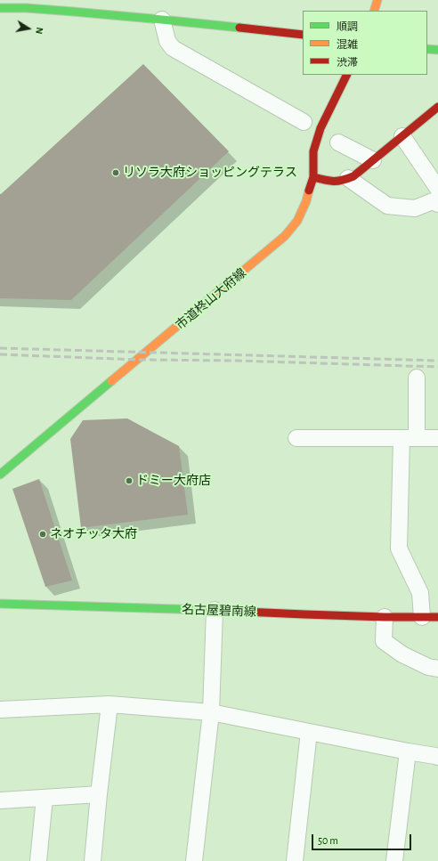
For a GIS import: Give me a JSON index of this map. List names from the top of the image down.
{
  "streets": {
    "street": ["市道柊山大府線", "名古屋碧南線"]
  },
  "places": ["リソラ大府ショッピングテラス", "ドミー大府店", "ネオチッタ大府"],
  "legend": ["順調", "混雑", "渋滞"],
  "scale_bar": "50 m",
  "north": "right"
}
